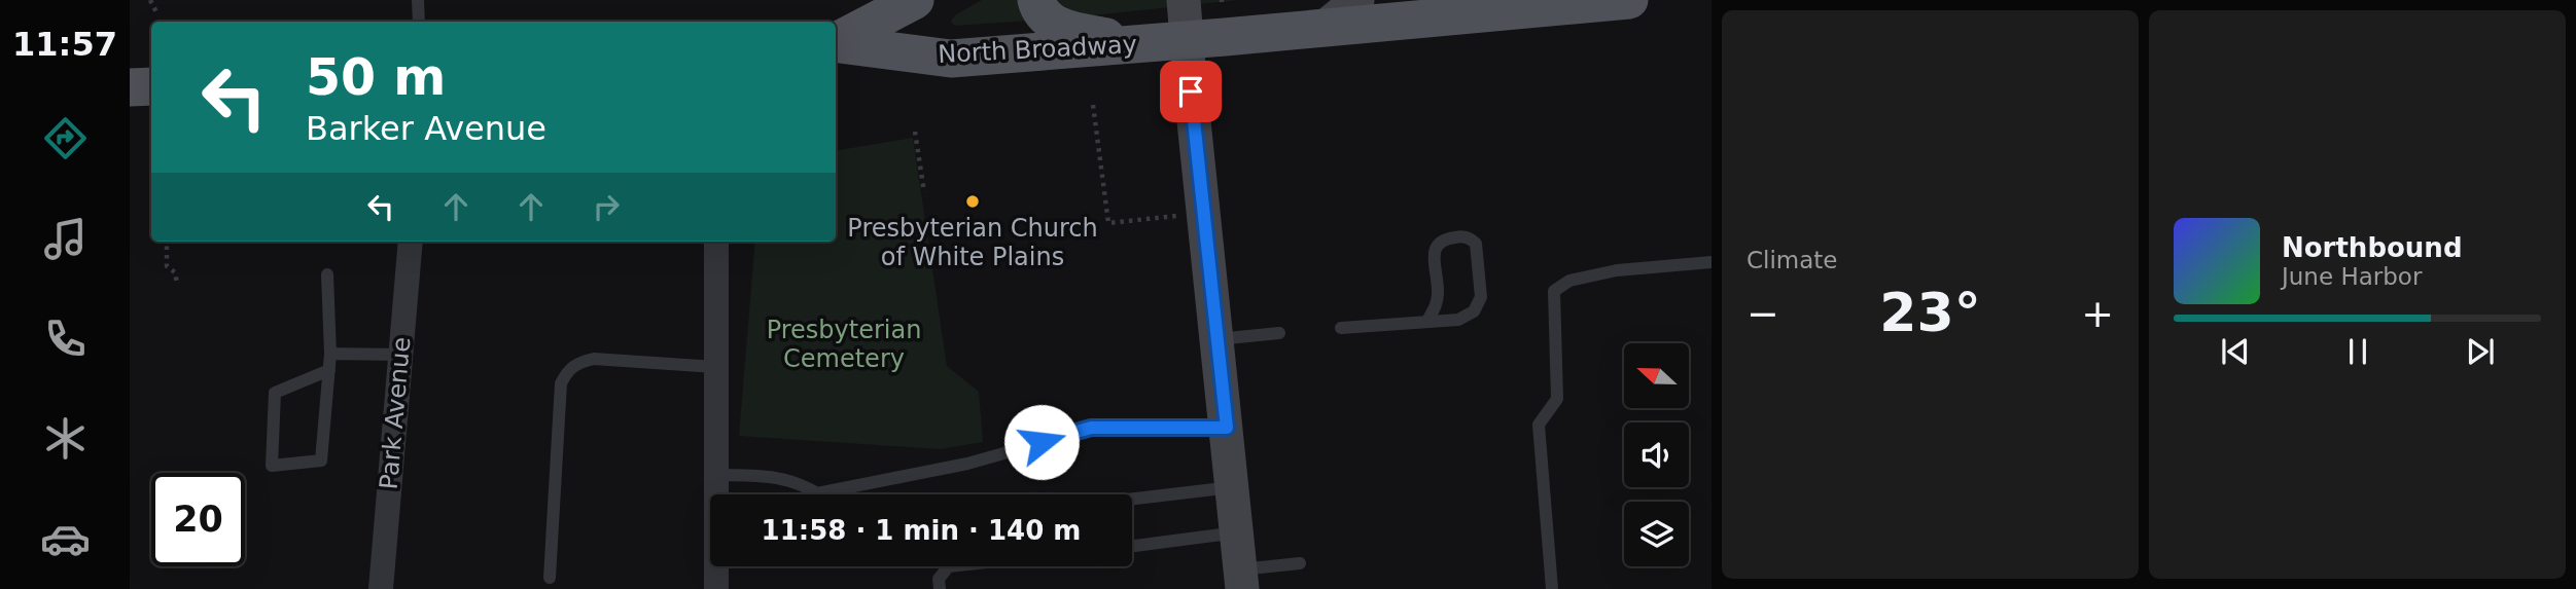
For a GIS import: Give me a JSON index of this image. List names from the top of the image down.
{
  "streets": {
    "main road": ["North Broadway"],
    "street": ["Park Avenue"]
  },
  "parks": ["Presbyterian Cemetery"],
  "places": ["Presbyterian Church of White Plains"],
  "north": "left",
  "page": {
    "tabs": "11:57",
    "tile": "Climate",
    "turn": ["50 m", "Barker Avenue"],
    "song": ["Northbound", "June Harbor"],
    "heat": ["−", "23°", "+"],
    "limit": "20",
    "trip": "11:58 · 1 min · 140 m"
  }
}
